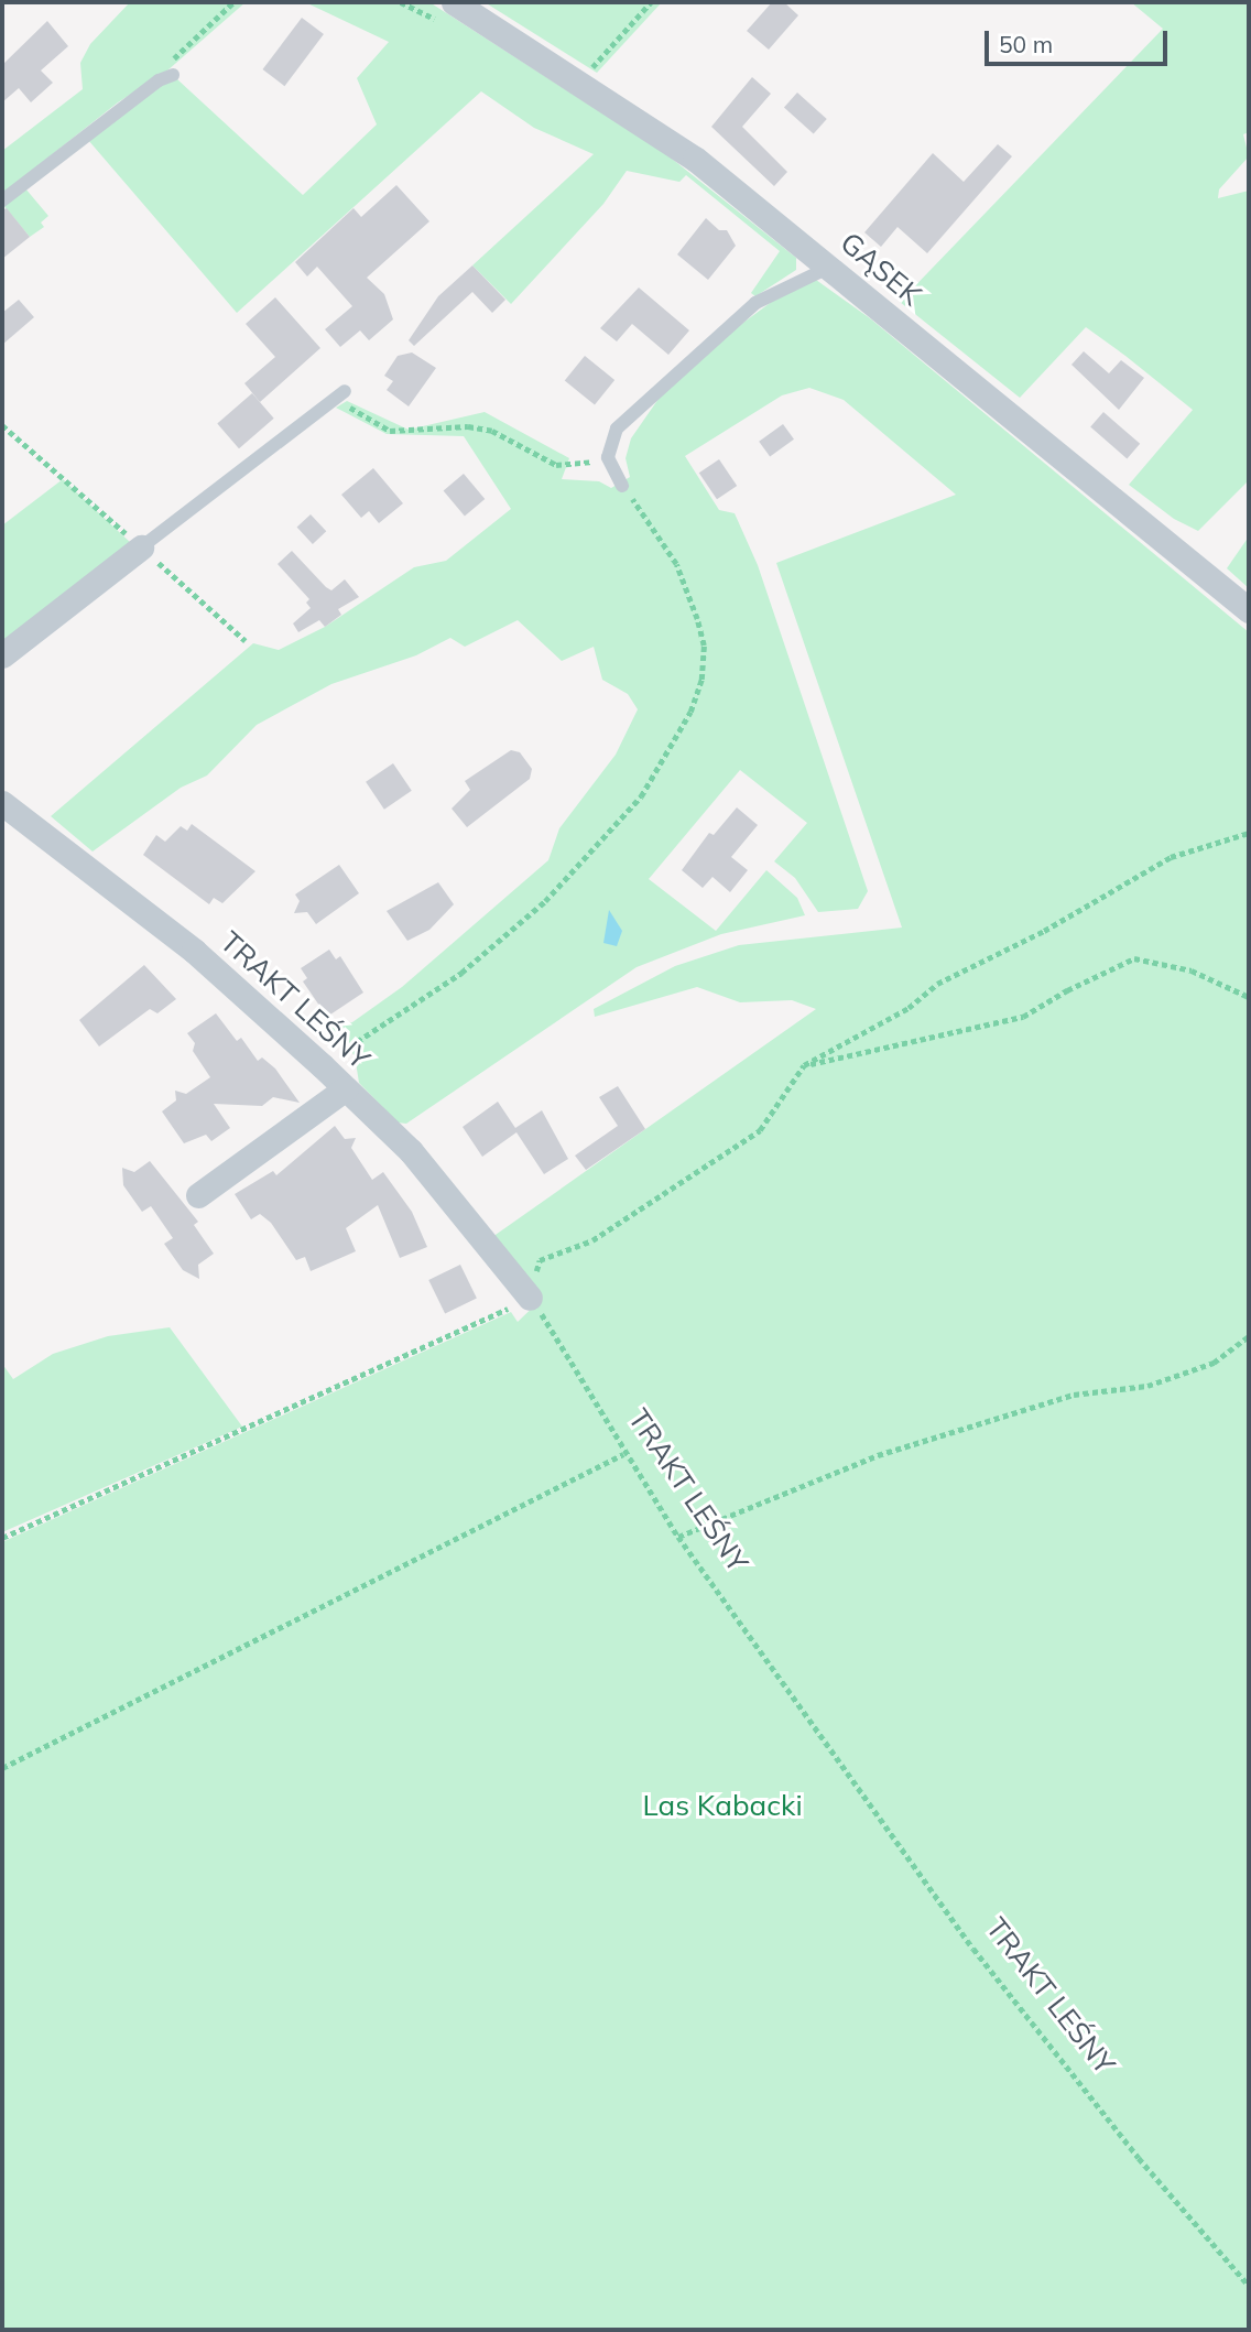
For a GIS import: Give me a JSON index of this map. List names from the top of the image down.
{
  "streets": {
    "street": ["GĄSEK", "TRAKT LEŚNY"]
  },
  "parks": ["Las Kabacki"],
  "scale_bar": "50 m"
}
